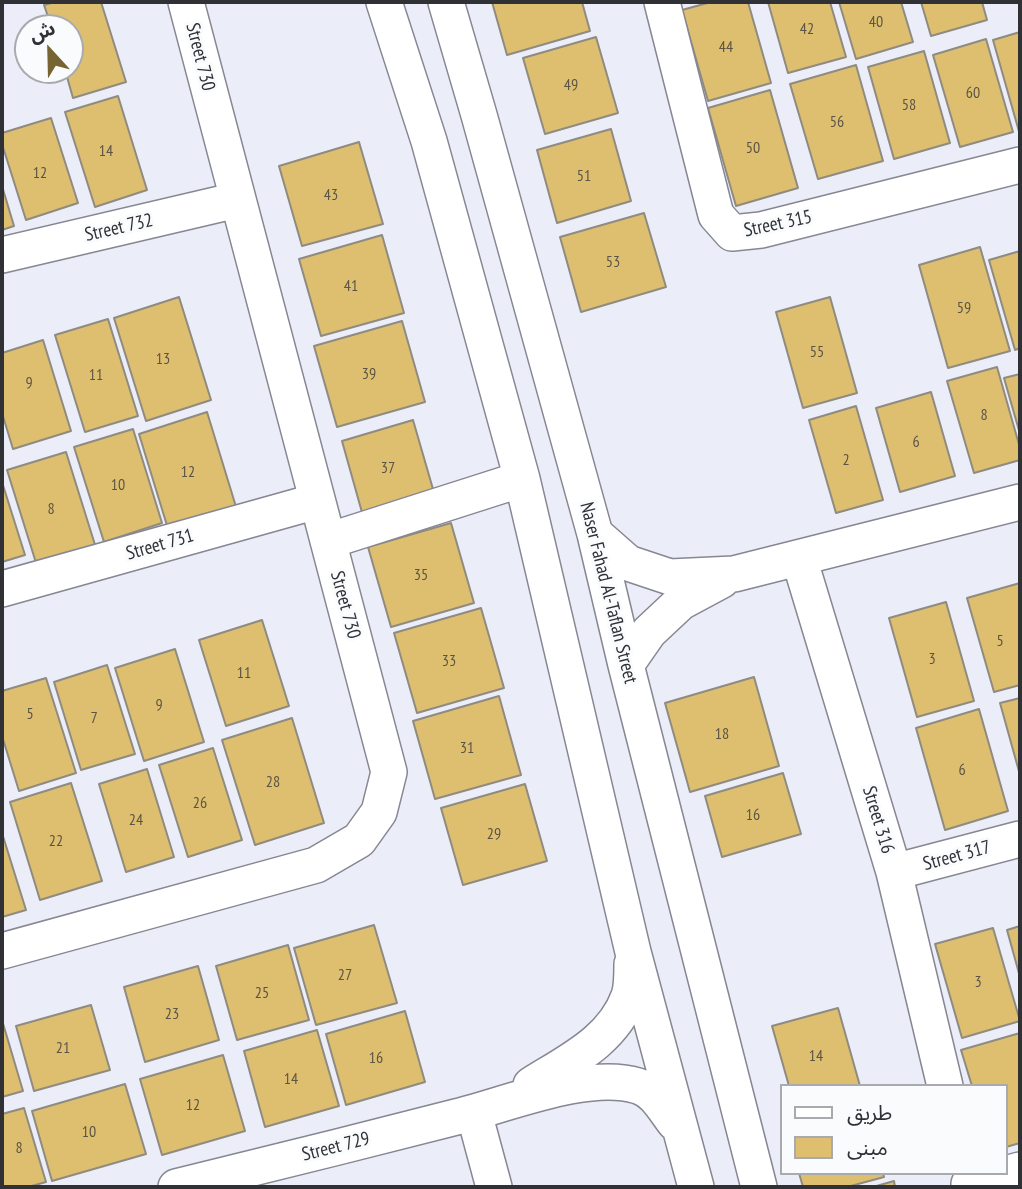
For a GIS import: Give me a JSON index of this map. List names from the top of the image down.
{
  "streets": {
    "street": [
      "Street 730",
      "Street 315",
      "Street 732",
      "Street 731",
      "Naser Fahad Al-Taflan Street",
      "Street 316",
      "Street 317",
      "Street 729"
    ]
  },
  "crossings": [
    ["Street 730", "Street 732"],
    ["Street 730", "Street 731"],
    ["Street 316", "Street 317"]
  ],
  "house_numbers": [
    "40",
    "42",
    "44",
    "49",
    "60",
    "58",
    "56",
    "50",
    "14",
    "12",
    "51",
    "43",
    "53",
    "41",
    "59",
    "55",
    "13",
    "39",
    "11",
    "9",
    "8",
    "6",
    "2",
    "37",
    "12",
    "10",
    "8",
    "35",
    "5",
    "3",
    "33",
    "11",
    "9",
    "5",
    "7",
    "18",
    "31",
    "6",
    "28",
    "26",
    "16",
    "24",
    "29",
    "22",
    "27",
    "3",
    "25",
    "23",
    "21",
    "14",
    "16",
    "14",
    "12",
    "10",
    "8"
  ],
  "legend": ["طريق", "مبنى"],
  "north": "top"
}
